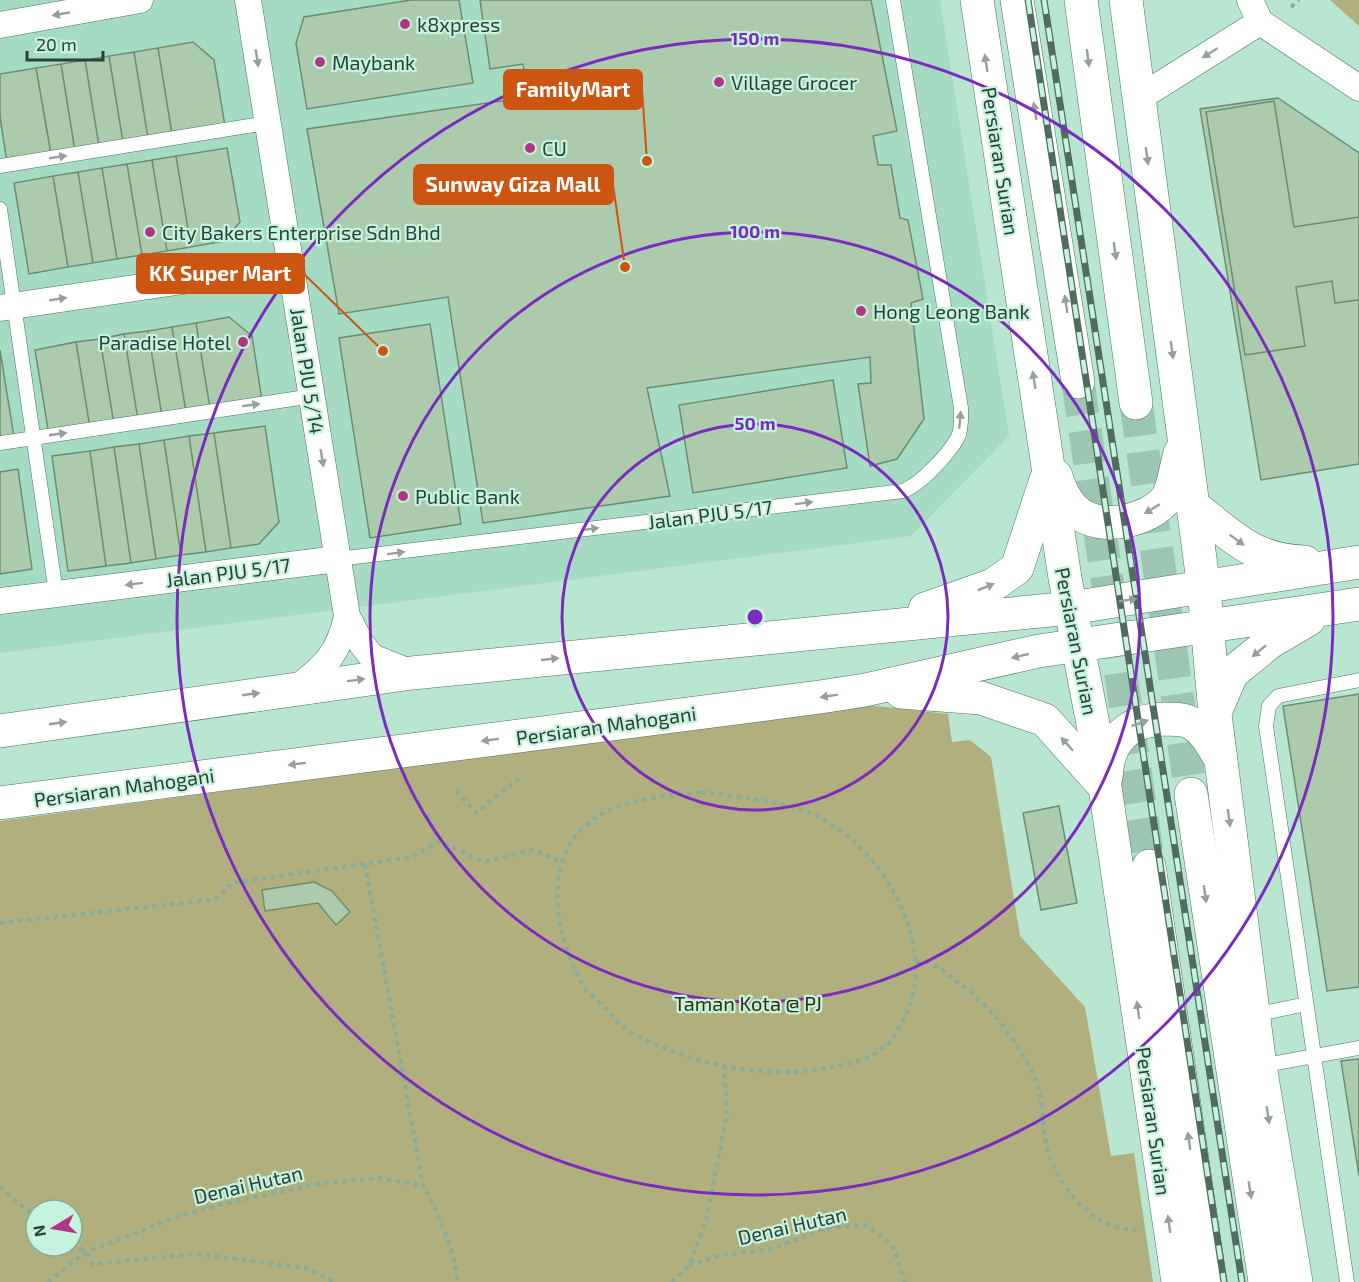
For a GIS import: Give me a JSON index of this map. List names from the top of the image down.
{
  "streets": {
    "main road": ["Persiaran Surian", "Persiaran Mahogani"],
    "street": ["Jalan PJU 5/14", "Jalan PJU 5/17"],
    "path": ["Denai Hutan"]
  },
  "crossings": [
    ["Persiaran Surian", "Persiaran Mahogani"],
    ["Jalan PJU 5/14", "Jalan PJU 5/17"]
  ],
  "one_way": ["Jalan PJU 5/14"],
  "parks": ["Taman Kota @ PJ"],
  "places": [
    "k8xpress",
    "Maybank",
    "Village Grocer",
    "CU",
    "FamilyMart",
    "City Bakers Enterprise Sdn Bhd",
    "Sunway Giza Mall",
    "Hong Leong Bank",
    "Paradise Hotel",
    "KK Super Mart",
    "Public Bank"
  ],
  "scale_bar": "20 m",
  "north": "left",
  "rings": ["150 m", "100 m", "50 m"]
}
